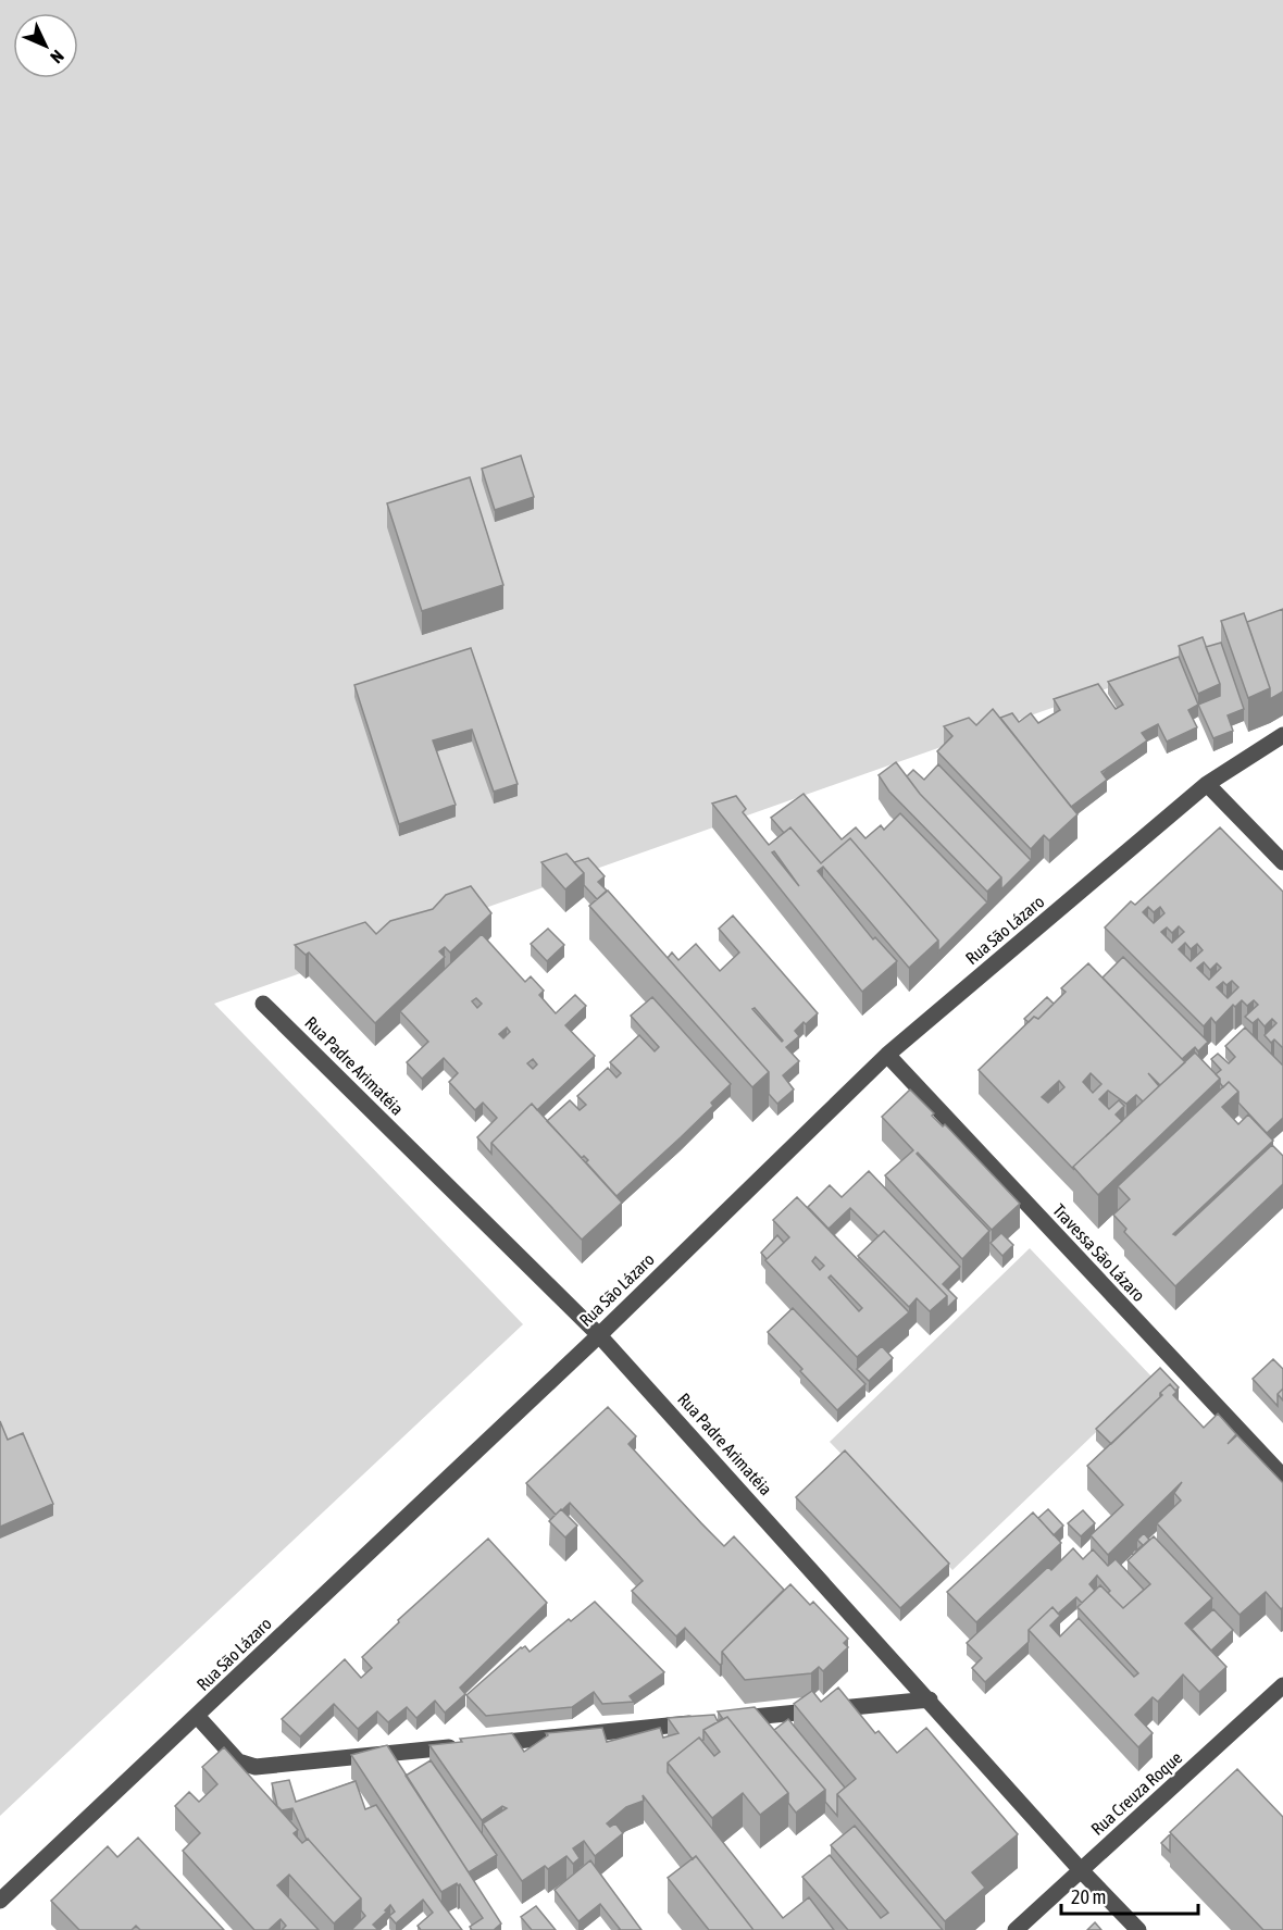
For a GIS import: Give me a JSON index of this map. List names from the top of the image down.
{
  "streets": {
    "street": [
      "Rua São Lázaro",
      "Rua Padre Arimatéia",
      "Travessa São Lázaro",
      "Rua Creuza Roque"
    ]
  },
  "crossings": [
    ["Rua São Lázaro", "Rua Padre Arimatéia"],
    ["Rua São Lázaro", "Travessa São Lázaro"],
    ["Rua Padre Arimatéia", "Rua Creuza Roque"]
  ],
  "scale_bar": "20 m",
  "north": "bottom right"
}
